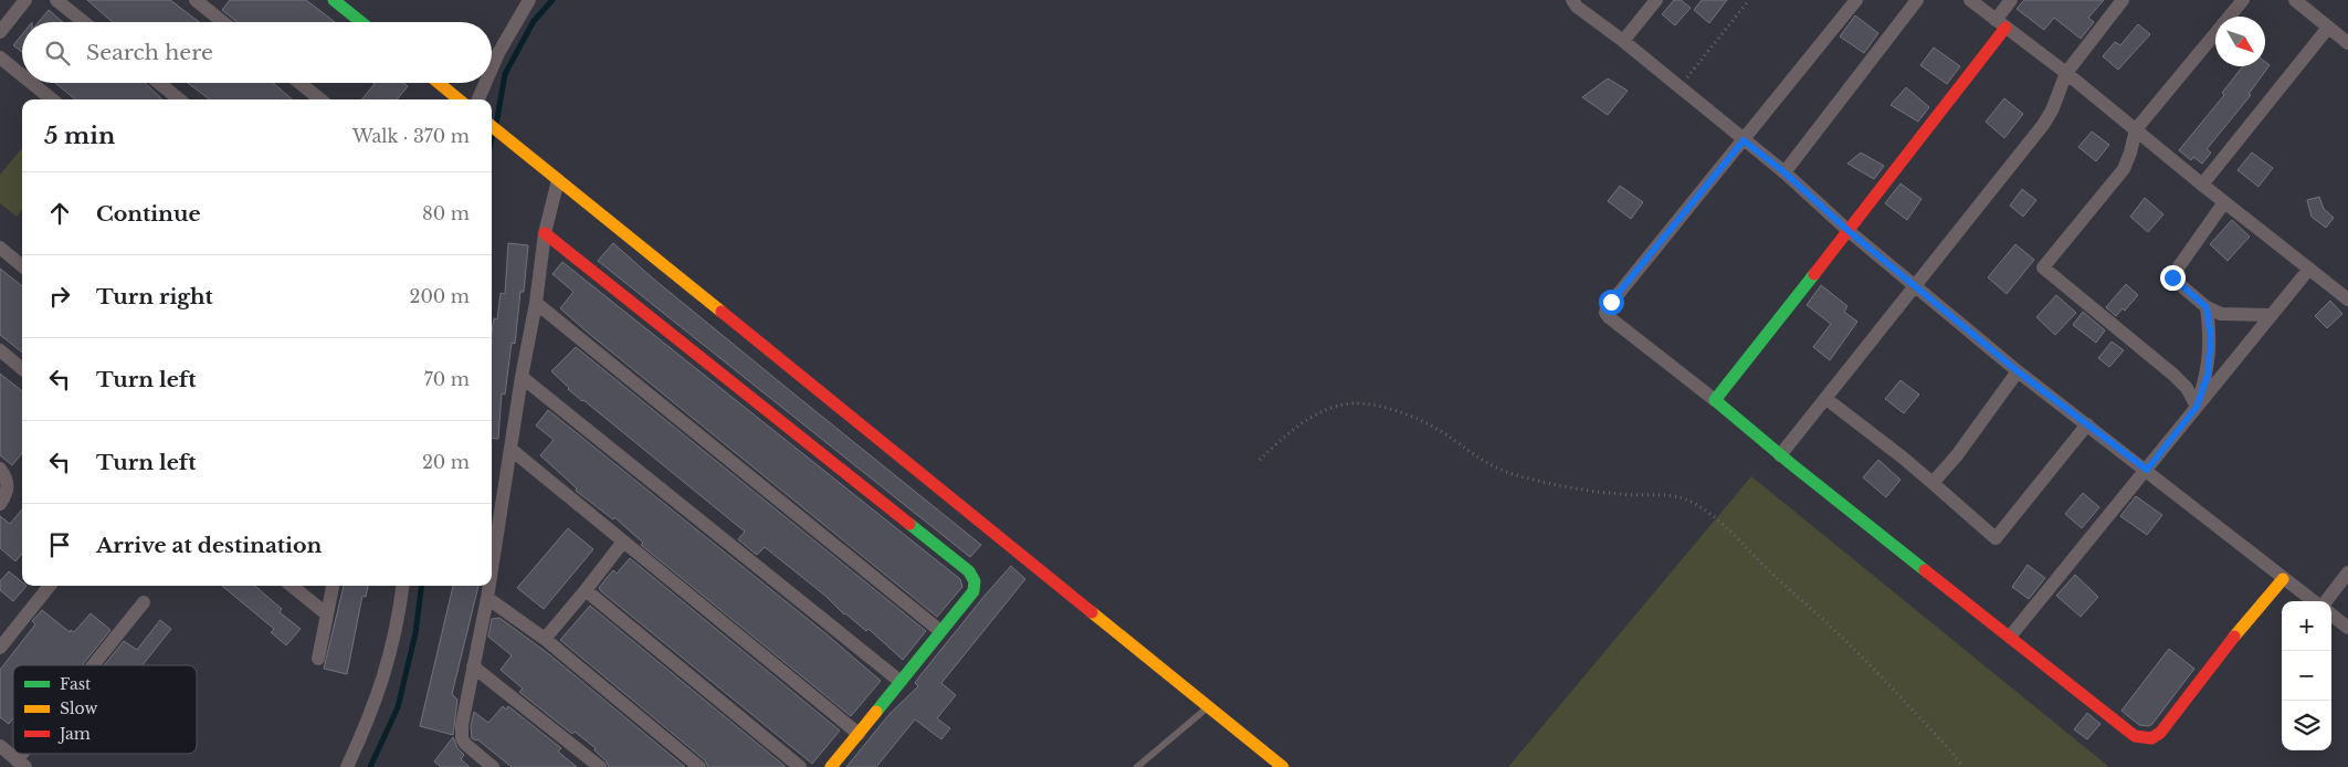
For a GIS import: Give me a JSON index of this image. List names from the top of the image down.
{
  "legend": ["Fast", "Slow", "Jam"],
  "north": "bottom right",
  "page": {
    "search": "Search here",
    "heading": ["5 min", "Walk · 370 m"],
    "list": [
      ["Continue", "80 m"],
      ["Turn right", "200 m"],
      ["Turn left", "70 m"],
      ["Turn left", "20 m"],
      "Arrive at destination"
    ],
    "map_buttons": ["+", "−"]
  }
}
